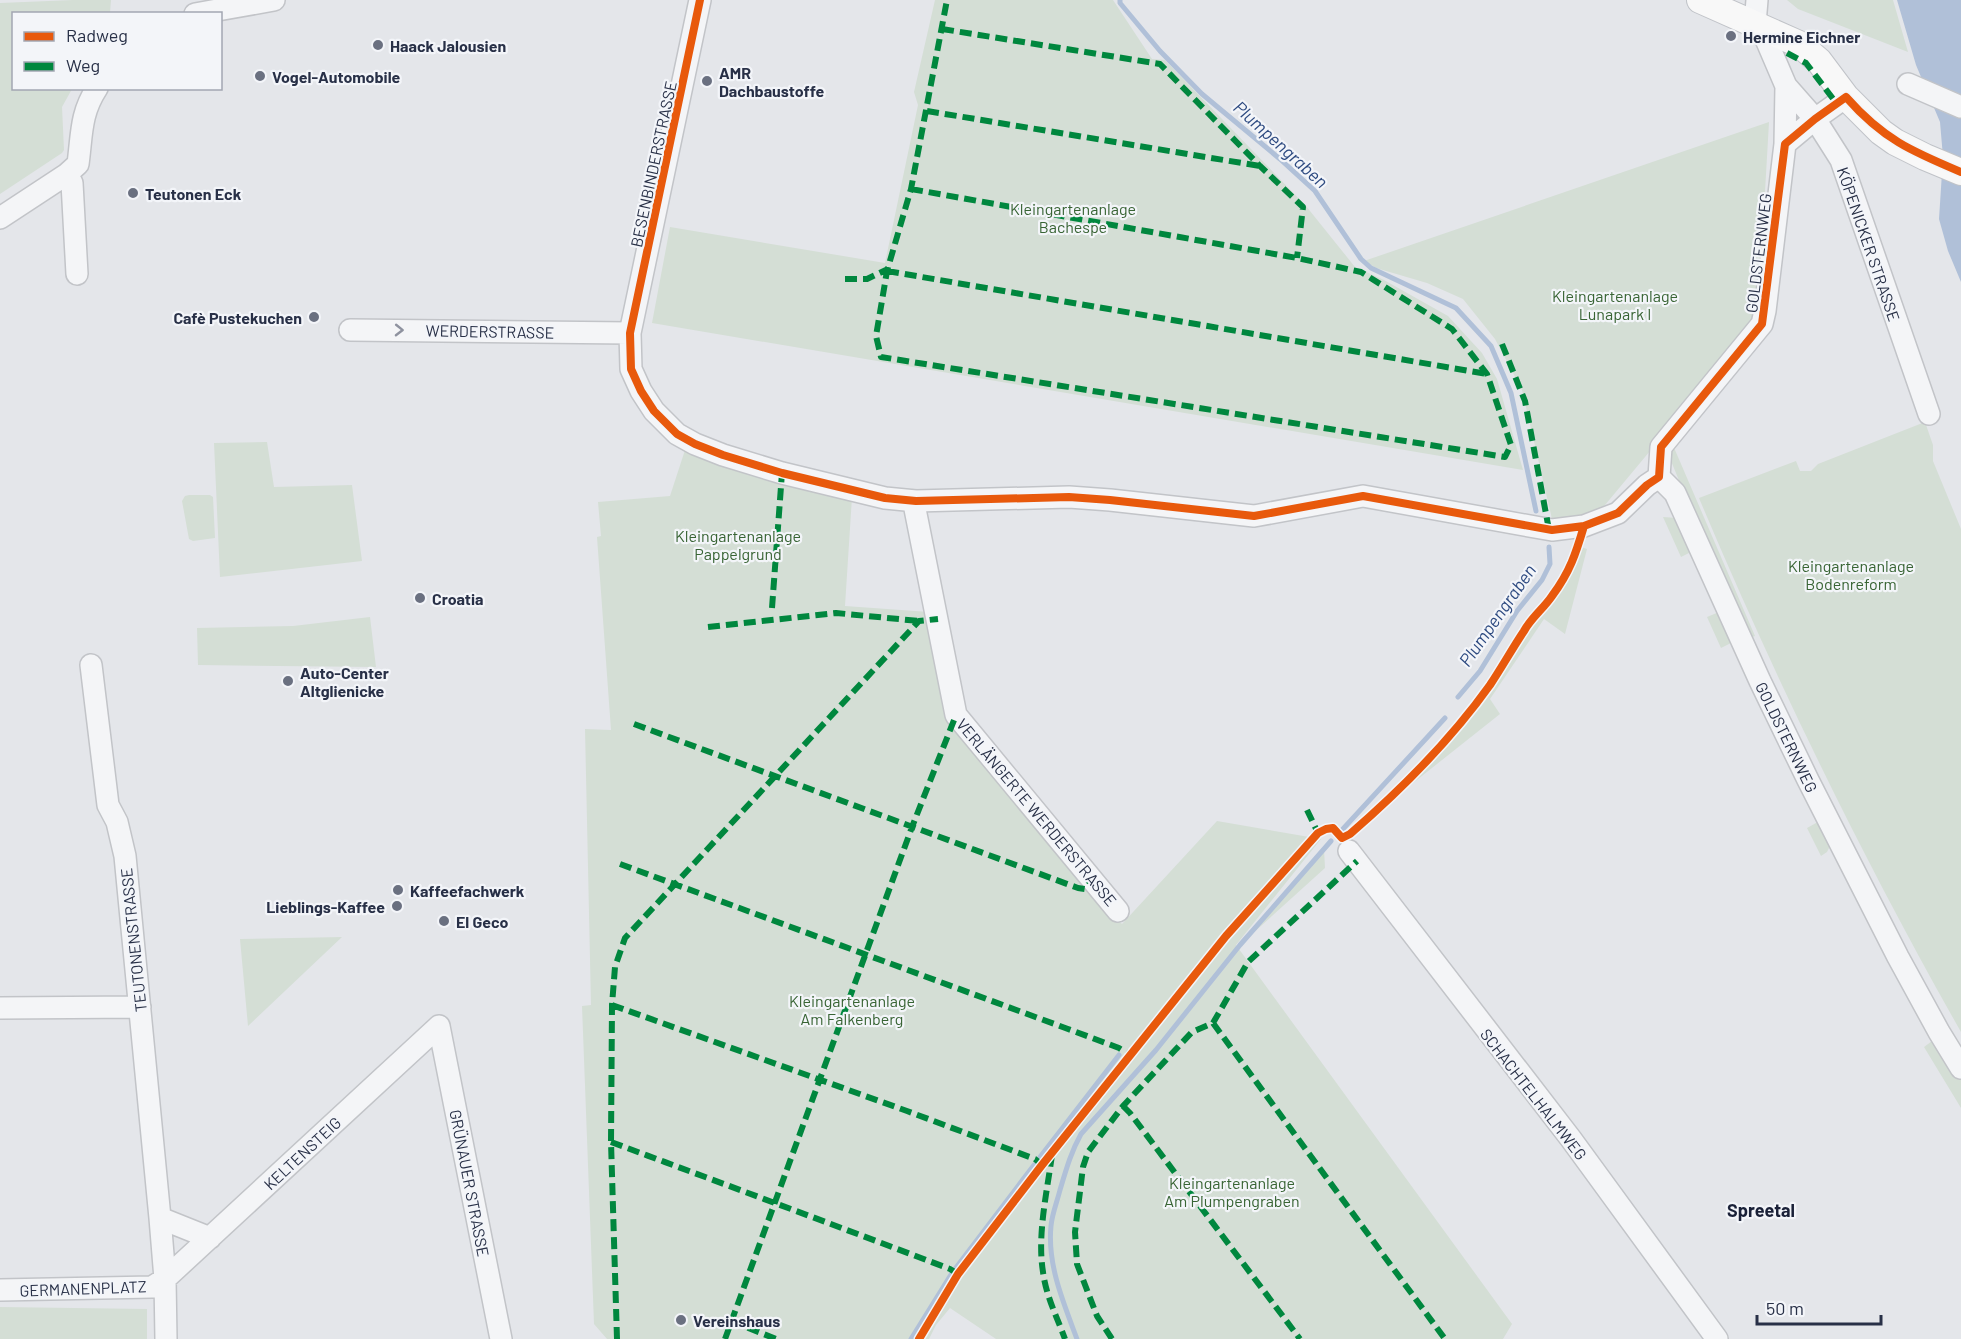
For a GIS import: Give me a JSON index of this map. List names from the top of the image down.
{
  "streets": {
    "street": [
      "BESENBINDERSTRASSE",
      "KÖPENICKER STRASSE",
      "GOLDSTERNWEG",
      "WERDERSTRASSE",
      "VERLÄNGERTE WERDERSTRASSE",
      "TEUTONENSTRASSE",
      "SCHACHTELHALMWEG",
      "KELTENSTEIG",
      "GRÜNAUER STRASSE",
      "GERMANENPLATZ"
    ]
  },
  "crossings": [
    ["BESENBINDERSTRASSE", "WERDERSTRASSE"],
    ["KÖPENICKER STRASSE", "GOLDSTERNWEG"],
    ["TEUTONENSTRASSE", "KELTENSTEIG"],
    ["TEUTONENSTRASSE", "GERMANENPLATZ"],
    ["KELTENSTEIG", "GRÜNAUER STRASSE"],
    ["KELTENSTEIG", "GERMANENPLATZ"]
  ],
  "one_way": ["WERDERSTRASSE"],
  "districts": ["Spreetal"],
  "water": ["Plumpengraben"],
  "parks": [
    "Kleingartenanlage Bachespe",
    "Kleingartenanlage Lunapark I",
    "Kleingartenanlage Pappelgrund",
    "Kleingartenanlage Bodenreform",
    "Kleingartenanlage Am Falkenberg",
    "Kleingartenanlage Am Plumpengraben"
  ],
  "places": [
    "Hermine Eichner",
    "Haack Jalousien",
    "Vogel-Automobile",
    "AMR Dachbaustoffe",
    "Teutonen Eck",
    "Cafè Pustekuchen",
    "Croatia",
    "Auto-Center Altglienicke",
    "Kaffeefachwerk",
    "Lieblings-Kaffee",
    "El Geco",
    "Vereinshaus"
  ],
  "legend": ["Radweg", "Weg"],
  "scale_bar": "50 m"
}
